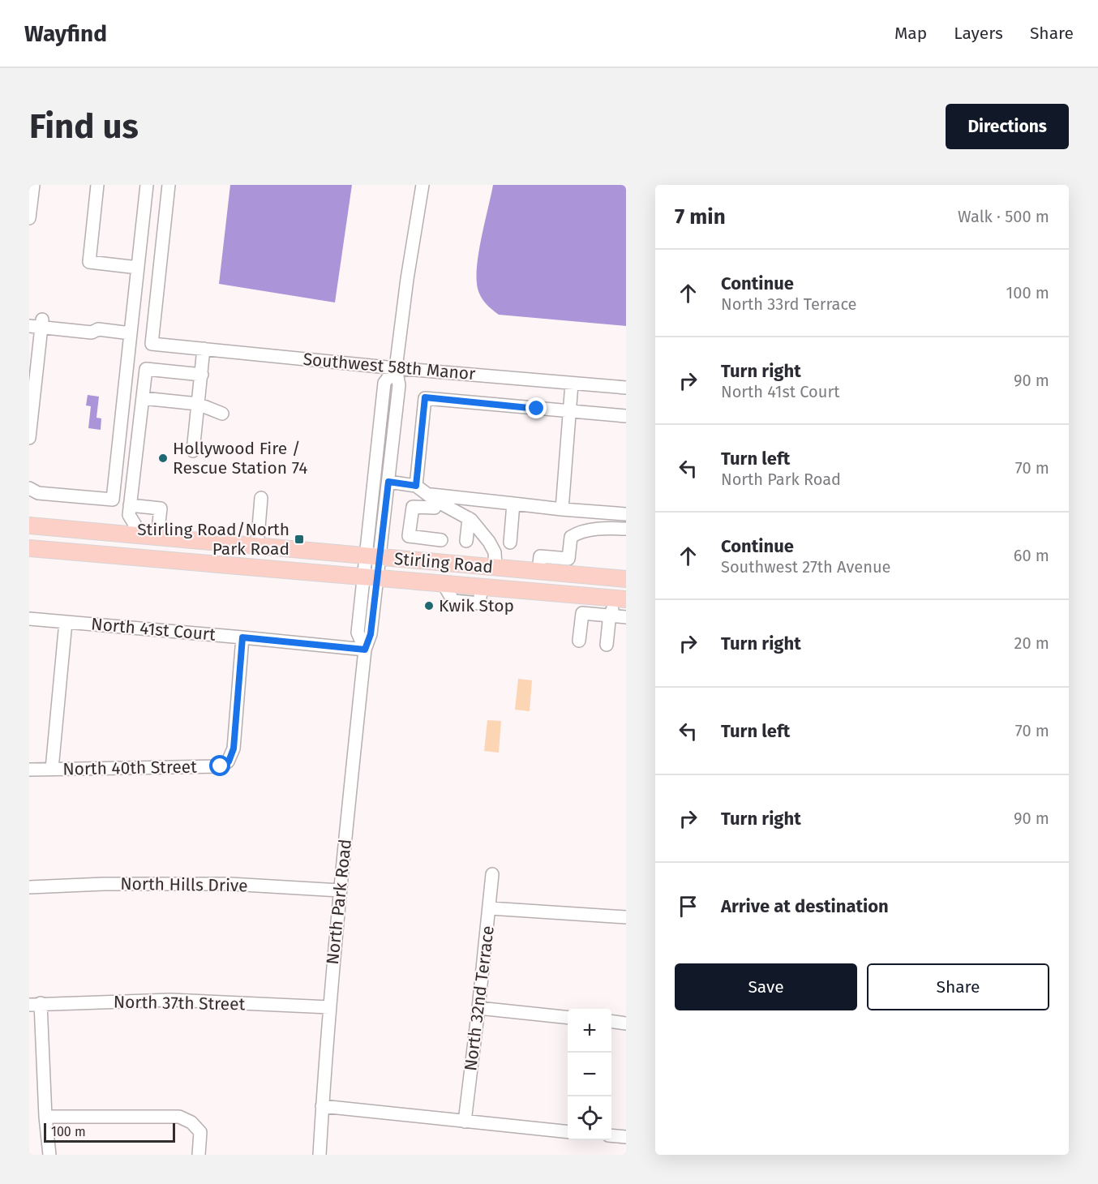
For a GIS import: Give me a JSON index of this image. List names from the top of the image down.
{
  "streets": {
    "main road": ["Stirling Road"],
    "street": [
      "Southwest 58th Manor",
      "North 41st Court",
      "North 40th Street",
      "North Hills Drive",
      "North Park Road",
      "North 32nd Terrace",
      "North 37th Street"
    ]
  },
  "crossings": [
    ["Stirling Road", "North Park Road"],
    ["North 41st Court", "North 40th Street"],
    ["North 41st Court", "North Park Road"],
    ["North Hills Drive", "North Park Road"],
    ["North Park Road", "North 37th Street"]
  ],
  "places": {
    "other": ["Hollywood Fire / Rescue Station 74", "Kwik Stop"],
    "transit": ["Stirling Road/North Park Road"]
  },
  "scale_bar": "100 m",
  "page": {
    "header": "Wayfind",
    "nav": ["Map", "Layers", "Share"],
    "buttons": [
      "Directions",
      ["Save", "Share"]
    ],
    "title": "Find us",
    "heading": ["7 min", "Walk · 500 m"],
    "list": [
      ["Continue", "North 33rd Terrace", "100 m"],
      ["Turn right", "North 41st Court", "90 m"],
      ["Turn left", "North Park Road", "70 m"],
      ["Continue", "Southwest 27th Avenue", "60 m"],
      ["Turn right", "20 m"],
      ["Turn left", "70 m"],
      ["Turn right", "90 m"],
      "Arrive at destination"
    ],
    "map_buttons": ["+", "−"],
    "scale": "100 m"
  }
}
